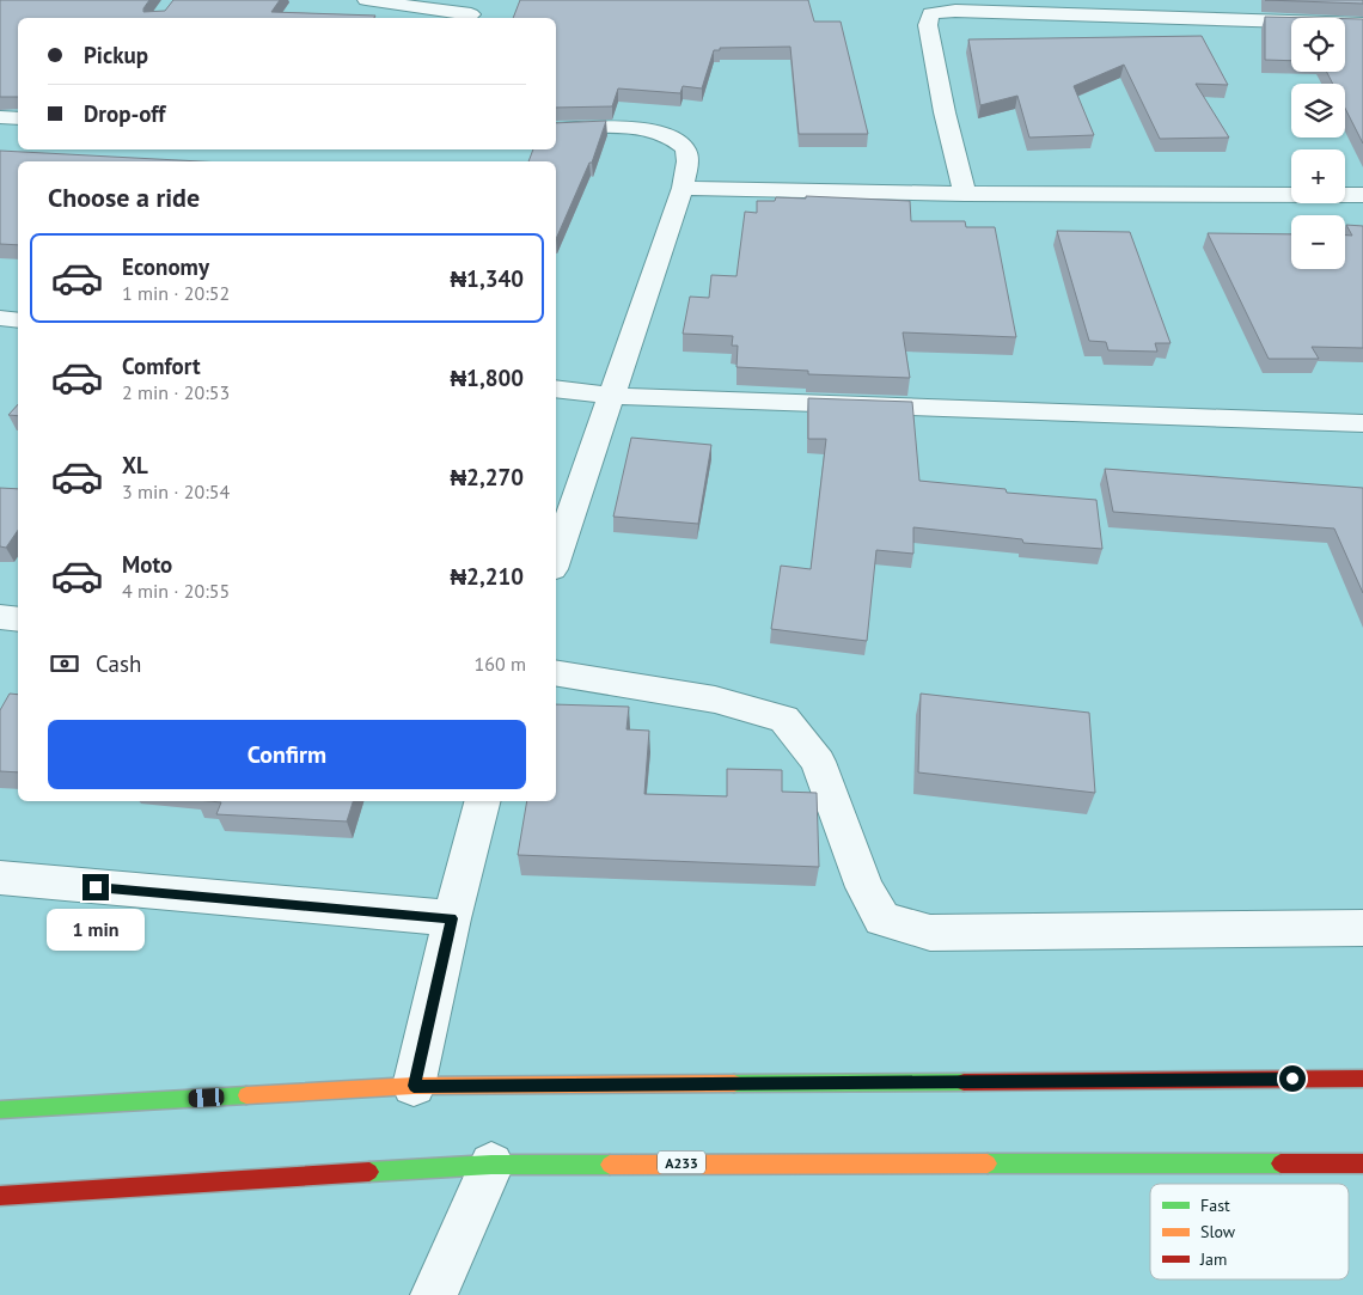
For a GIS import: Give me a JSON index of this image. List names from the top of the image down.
{
  "streets": {
    "highway": ["A233"]
  },
  "legend": ["Fast", "Slow", "Jam"],
  "page": {
    "map_buttons": ["+", "−"],
    "banner": ["Pickup", "Drop-off"],
    "heading": "Choose a ride",
    "list": [
      {
        "name": "Economy",
        "note": "1 min · 20:52",
        "value": "₦1,340"
      },
      {
        "name": "Comfort",
        "note": "2 min · 20:53",
        "value": "₦1,800"
      },
      {
        "name": "XL",
        "note": "3 min · 20:54",
        "value": "₦2,270"
      },
      {
        "name": "Moto",
        "note": "4 min · 20:55",
        "value": "₦2,210"
      }
    ],
    "pay": ["Cash", "160 m"],
    "buttons": "Confirm",
    "bubble": "1 min"
  }
}
